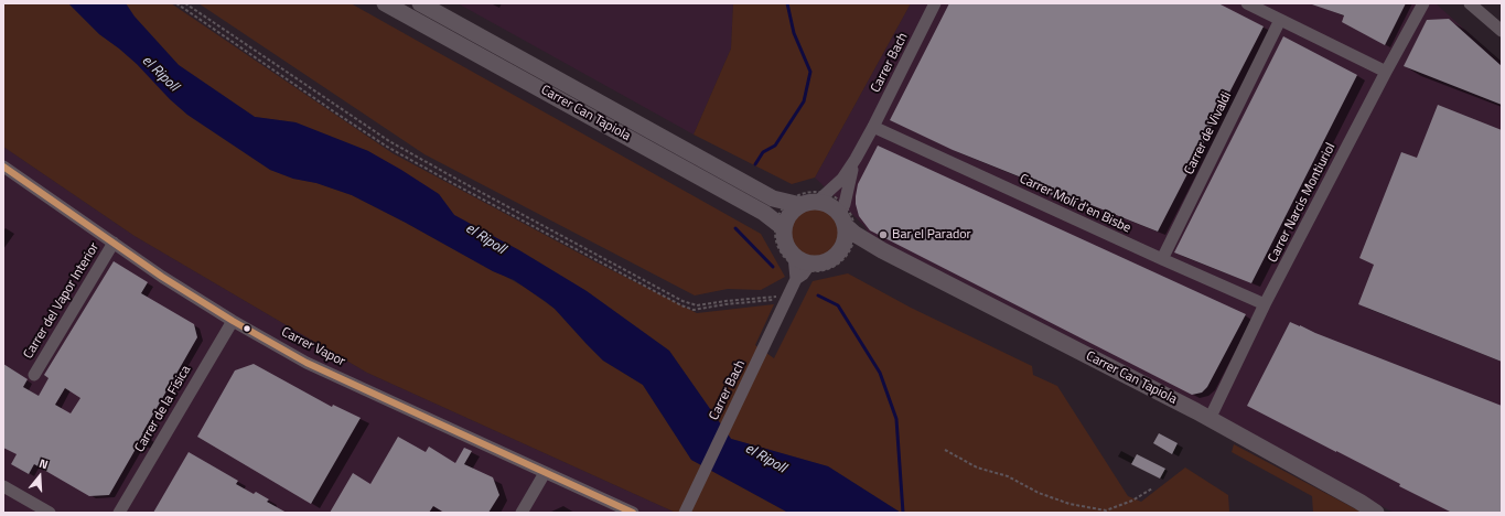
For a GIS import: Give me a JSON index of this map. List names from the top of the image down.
{
  "streets": {
    "street": [
      "Carrer Bach",
      "Carrer Can Tapiola",
      "Carrer de Vivaldi",
      "Carrer Narcis Montiuriol",
      "Carrer Molí d'en Bisbe",
      "Carrer del Vapor Interior",
      "Carrer Vapor",
      "Carrer de la Física"
    ]
  },
  "crossings": [
    ["Carrer Bach", "Carrer Can Tapiola"],
    ["Carrer Bach", "Carrer Molí d'en Bisbe"],
    ["Carrer Can Tapiola", "Carrer Narcis Montiuriol"],
    ["Carrer de Vivaldi", "Carrer Molí d'en Bisbe"],
    ["Carrer Narcis Montiuriol", "Carrer Molí d'en Bisbe"],
    ["Carrer del Vapor Interior", "Carrer Vapor"],
    ["Carrer Vapor", "Carrer de la Física"]
  ],
  "water": ["el Ripoll"],
  "places": ["Bar el Parador"],
  "north": "top"
}
